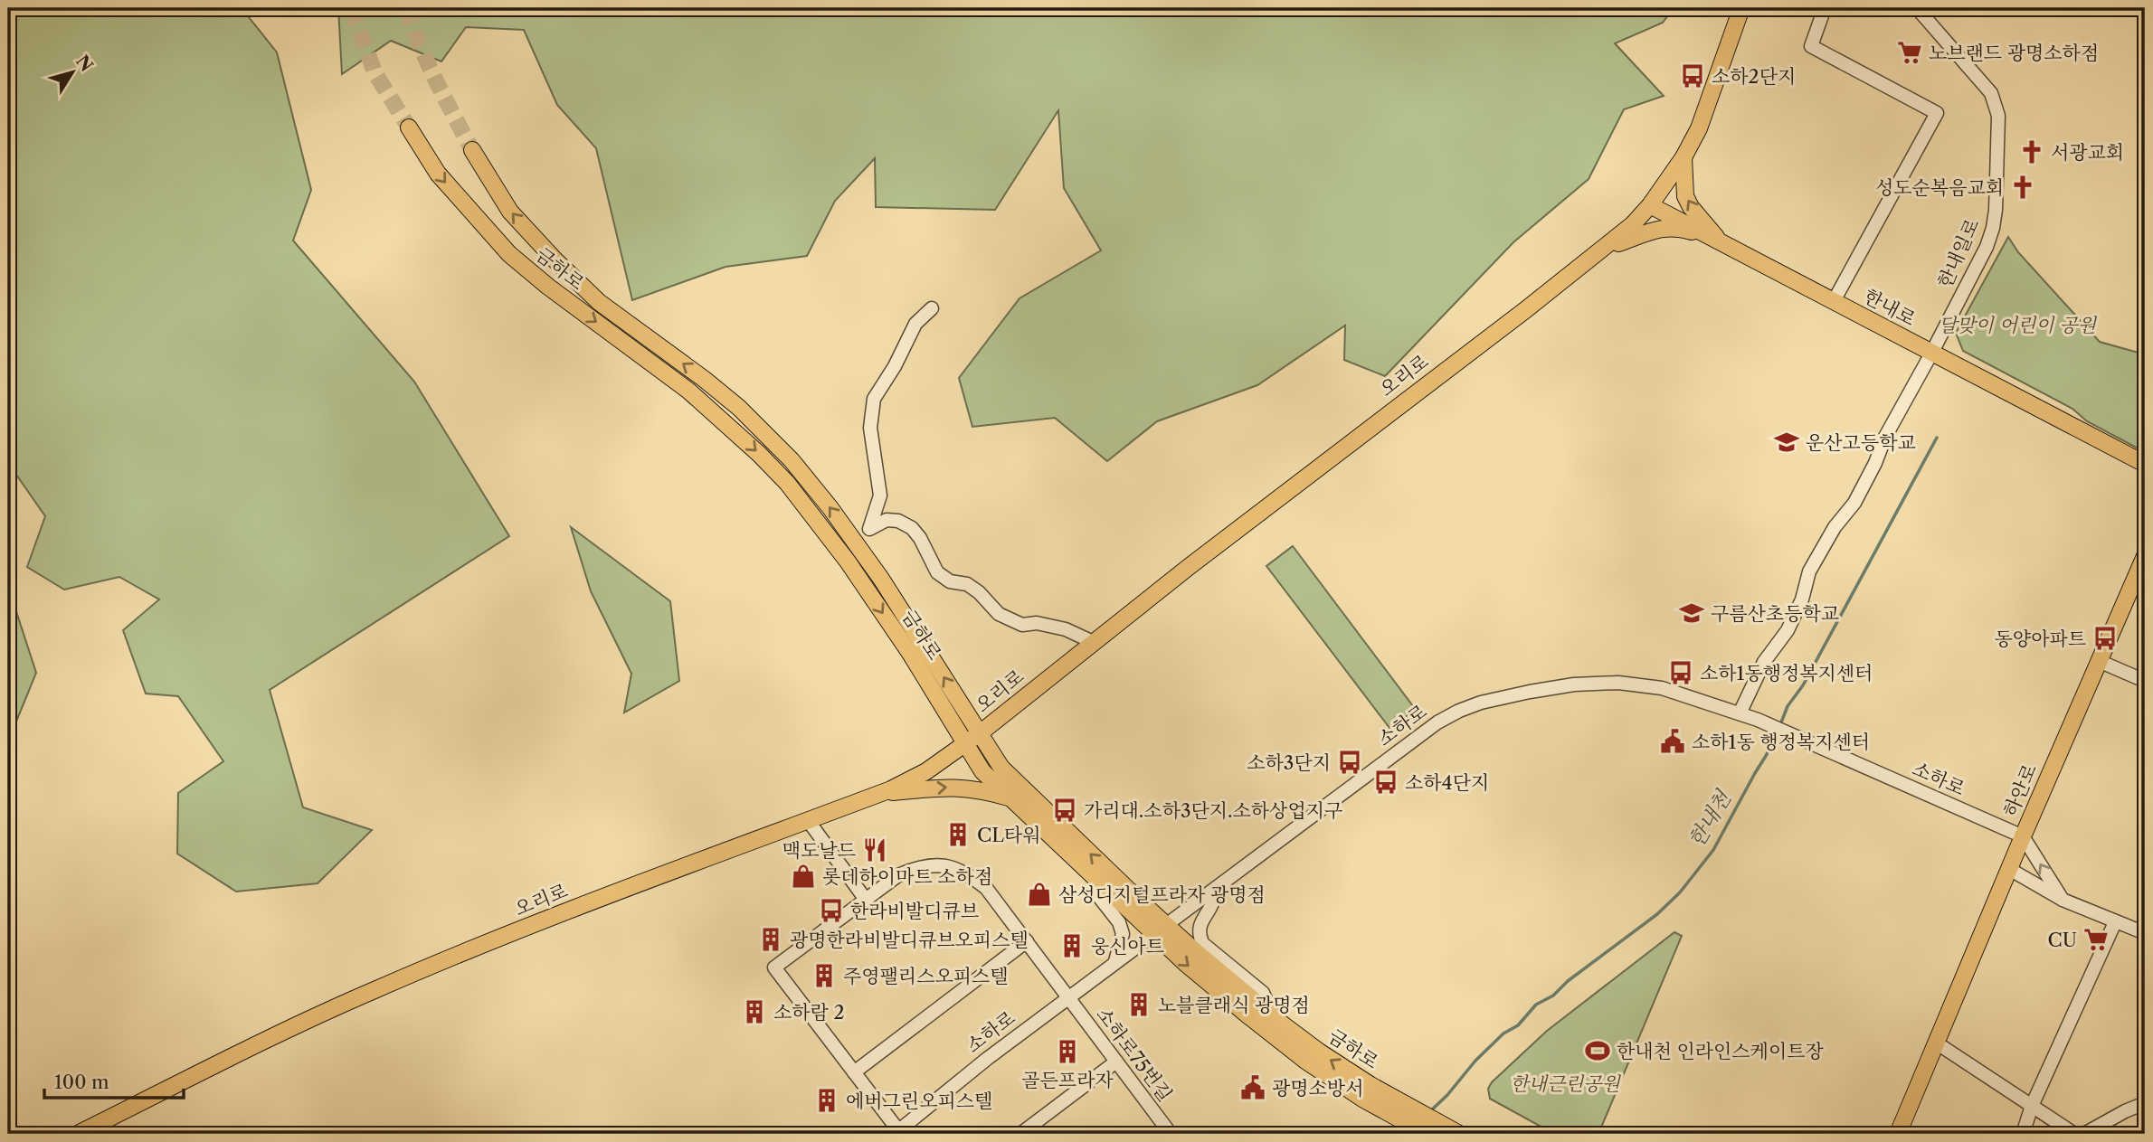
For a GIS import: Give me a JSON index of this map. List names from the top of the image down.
{
  "streets": {
    "main road": [
      "금하로",
      "한내로",
      "오리로",
      "하안로"
    ],
    "street": ["한내일로", "소하로", "소하로75번길"]
  },
  "crossings": [
    ["한내일로", "한내로"],
    ["한내일로", "소하로"],
    ["금하로", "오리로"],
    ["금하로", "소하로"],
    ["한내로", "오리로"],
    ["소하로", "하안로"],
    ["소하로", "소하로75번길"]
  ],
  "water": ["한내천"],
  "parks": ["달맞이 어린이 공원", "한내근린공원"],
  "places": {
    "supermarket": ["노브랜드 광명소하점", "CU"],
    "bus stop": [
      "소하2단지",
      "동양아파트",
      "소하1동행정복지센터",
      "소하3단지",
      "소하4단지",
      "가리대.소하3단지.소하상업지구",
      "한라비발디큐브"
    ],
    "church": ["서광교회", "성도순복음교회"],
    "school or university": ["운산고등학교", "구름산초등학교"],
    "public building": ["소하1동 행정복지센터", "광명소방서"],
    "building": [
      "CL타워",
      "광명한라비발디큐브오피스텔",
      "웅신아트",
      "주영팰리스오피스텔",
      "노블클래식 광명점",
      "소하람 2",
      "골든프라자",
      "에버그린오피스텔"
    ],
    "restaurant": ["맥도날드"],
    "shop": ["롯데하이마트 소하점", "삼성디지털프라자 광명점"],
    "sports": ["한내천 인라인스케이트장"]
  },
  "scale_bar": "100 m",
  "north": "top right"
}
